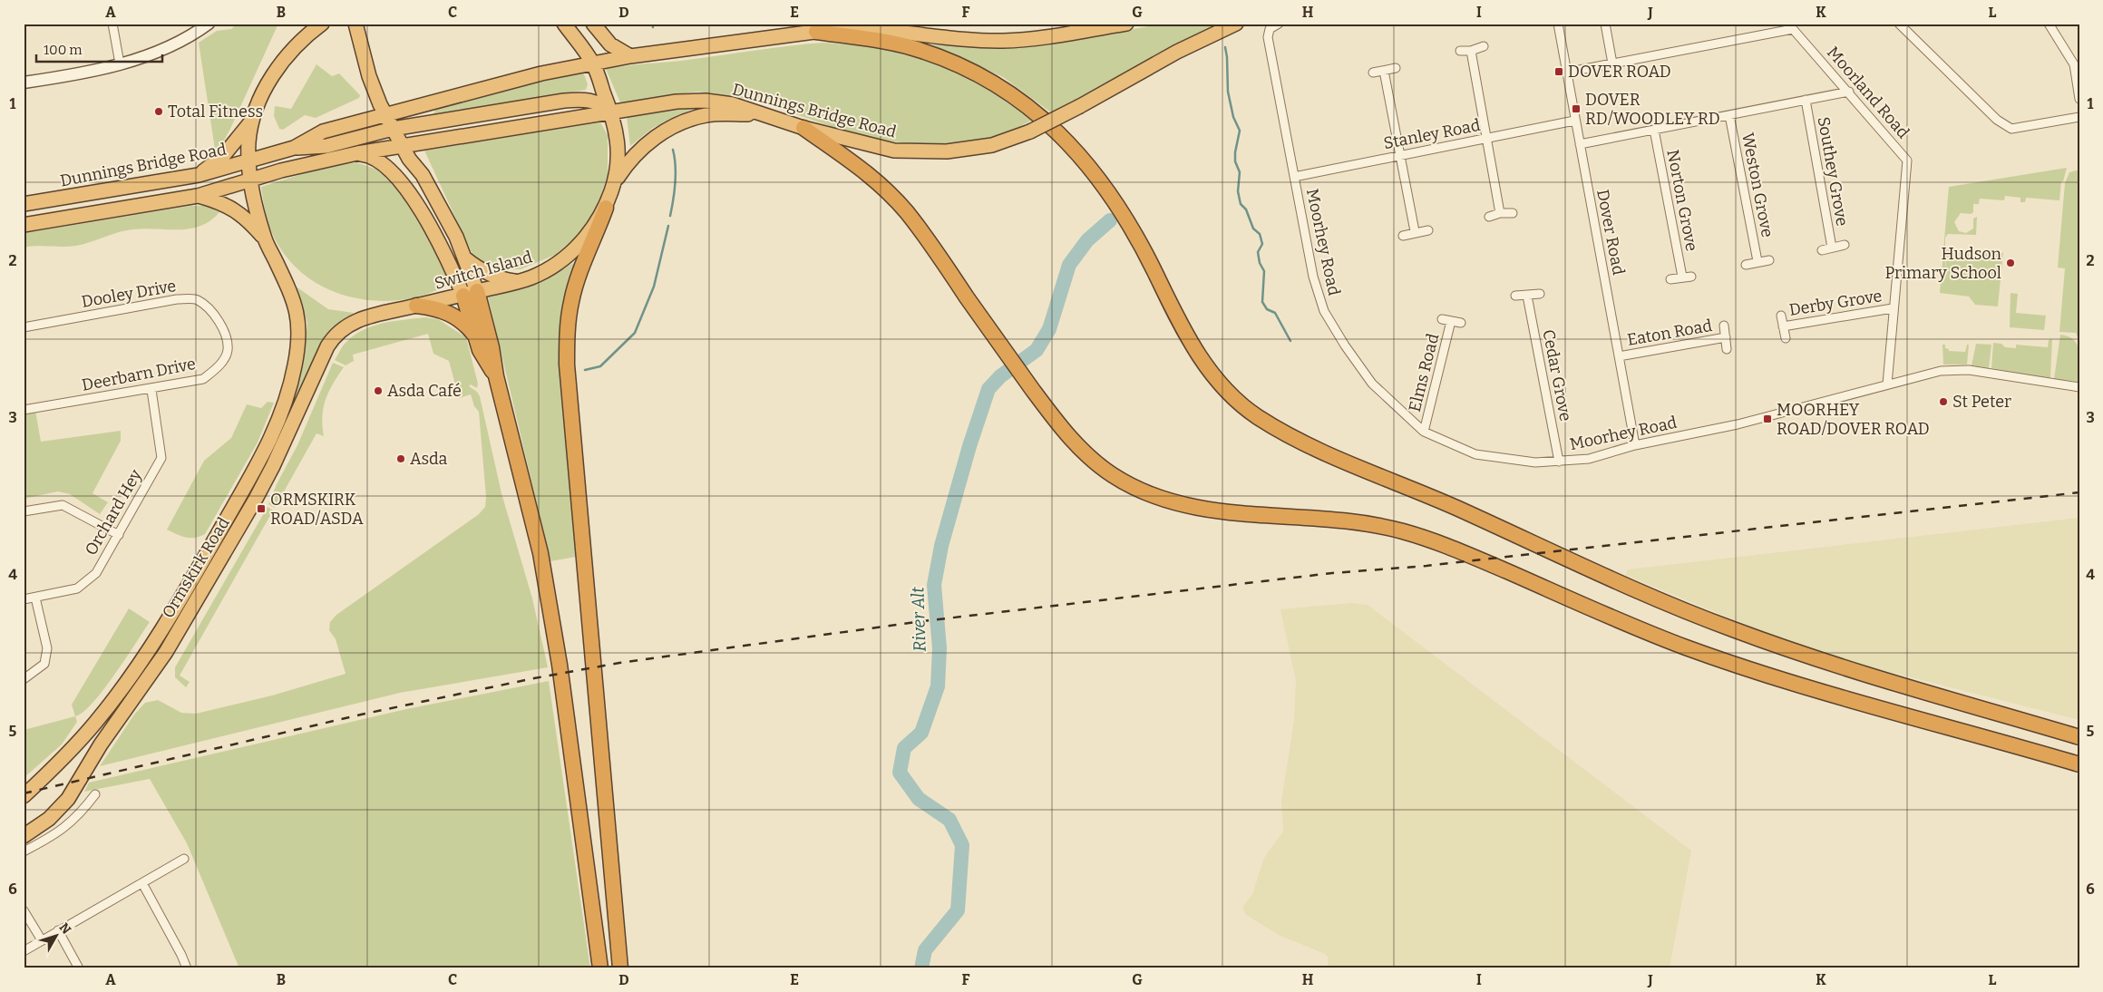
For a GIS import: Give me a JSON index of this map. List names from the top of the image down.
{
  "streets": {
    "highway": ["Dunnings Bridge Road", "Switch Island", "Ormskirk Road"],
    "street": [
      "Moorland Road",
      "Stanley Road",
      "Southey Grove",
      "Weston Grove",
      "Norton Grove",
      "Dover Road",
      "Moorhey Road",
      "Dooley Drive",
      "Derby Grove",
      "Eaton Road",
      "Elms Road",
      "Deerbarn Drive",
      "Cedar Grove",
      "Orchard Hey"
    ]
  },
  "crossings": [
    ["Moorland Road", "Dover Road"],
    ["Moorland Road", "Moorhey Road"],
    ["Moorland Road", "Derby Grove"],
    ["Dunnings Bridge Road", "Switch Island"],
    ["Stanley Road", "Dover Road"],
    ["Stanley Road", "Moorhey Road"],
    ["Dover Road", "Moorhey Road"],
    ["Dover Road", "Eaton Road"],
    ["Moorhey Road", "Elms Road"],
    ["Moorhey Road", "Cedar Grove"],
    ["Switch Island", "Ormskirk Road"],
    ["Dooley Drive", "Deerbarn Drive"],
    ["Deerbarn Drive", "Orchard Hey"]
  ],
  "water": ["River Alt"],
  "places": {
    "transit": [
      "DOVER ROAD",
      "DOVER RD/WOODLEY RD",
      "MOORHEY ROAD/DOVER ROAD",
      "ORMSKIRK ROAD/ASDA"
    ],
    "other": [
      "Total Fitness",
      "Hudson Primary School",
      "Asda Café",
      "St Peter",
      "Asda"
    ]
  },
  "scale_bar": "100 m",
  "north": "top right",
  "grid": {
    "columns": [
      "A",
      "B",
      "C",
      "D",
      "E",
      "F",
      "G",
      "H",
      "I",
      "J",
      "K",
      "L"
    ],
    "rows": [
      "1",
      "2",
      "3",
      "4",
      "5",
      "6"
    ]
  }
}
